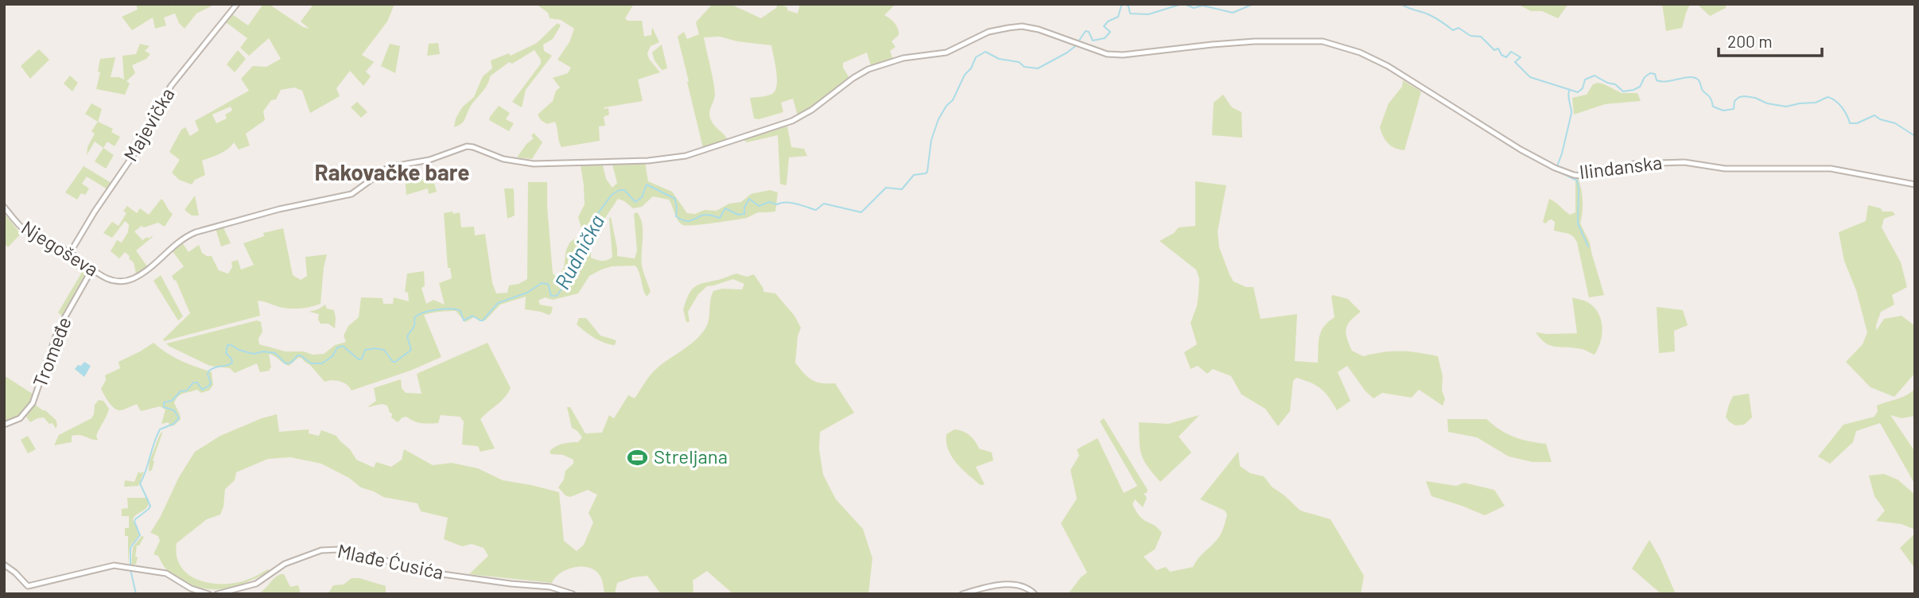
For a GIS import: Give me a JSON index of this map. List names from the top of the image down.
{
  "streets": {
    "street": [
      "Majevička",
      "Ilindanska",
      "Njegoševa",
      "Tromeđe",
      "Mlađe Ćusića"
    ]
  },
  "crossings": [
    ["Majevička", "Njegoševa"],
    ["Ilindanska", "Njegoševa"],
    ["Njegoševa", "Tromeđe"]
  ],
  "districts": ["Rakovačke bare"],
  "water": ["Rudnička"],
  "places": {
    "sports": ["Streljana"]
  },
  "scale_bar": "200 m"
}
